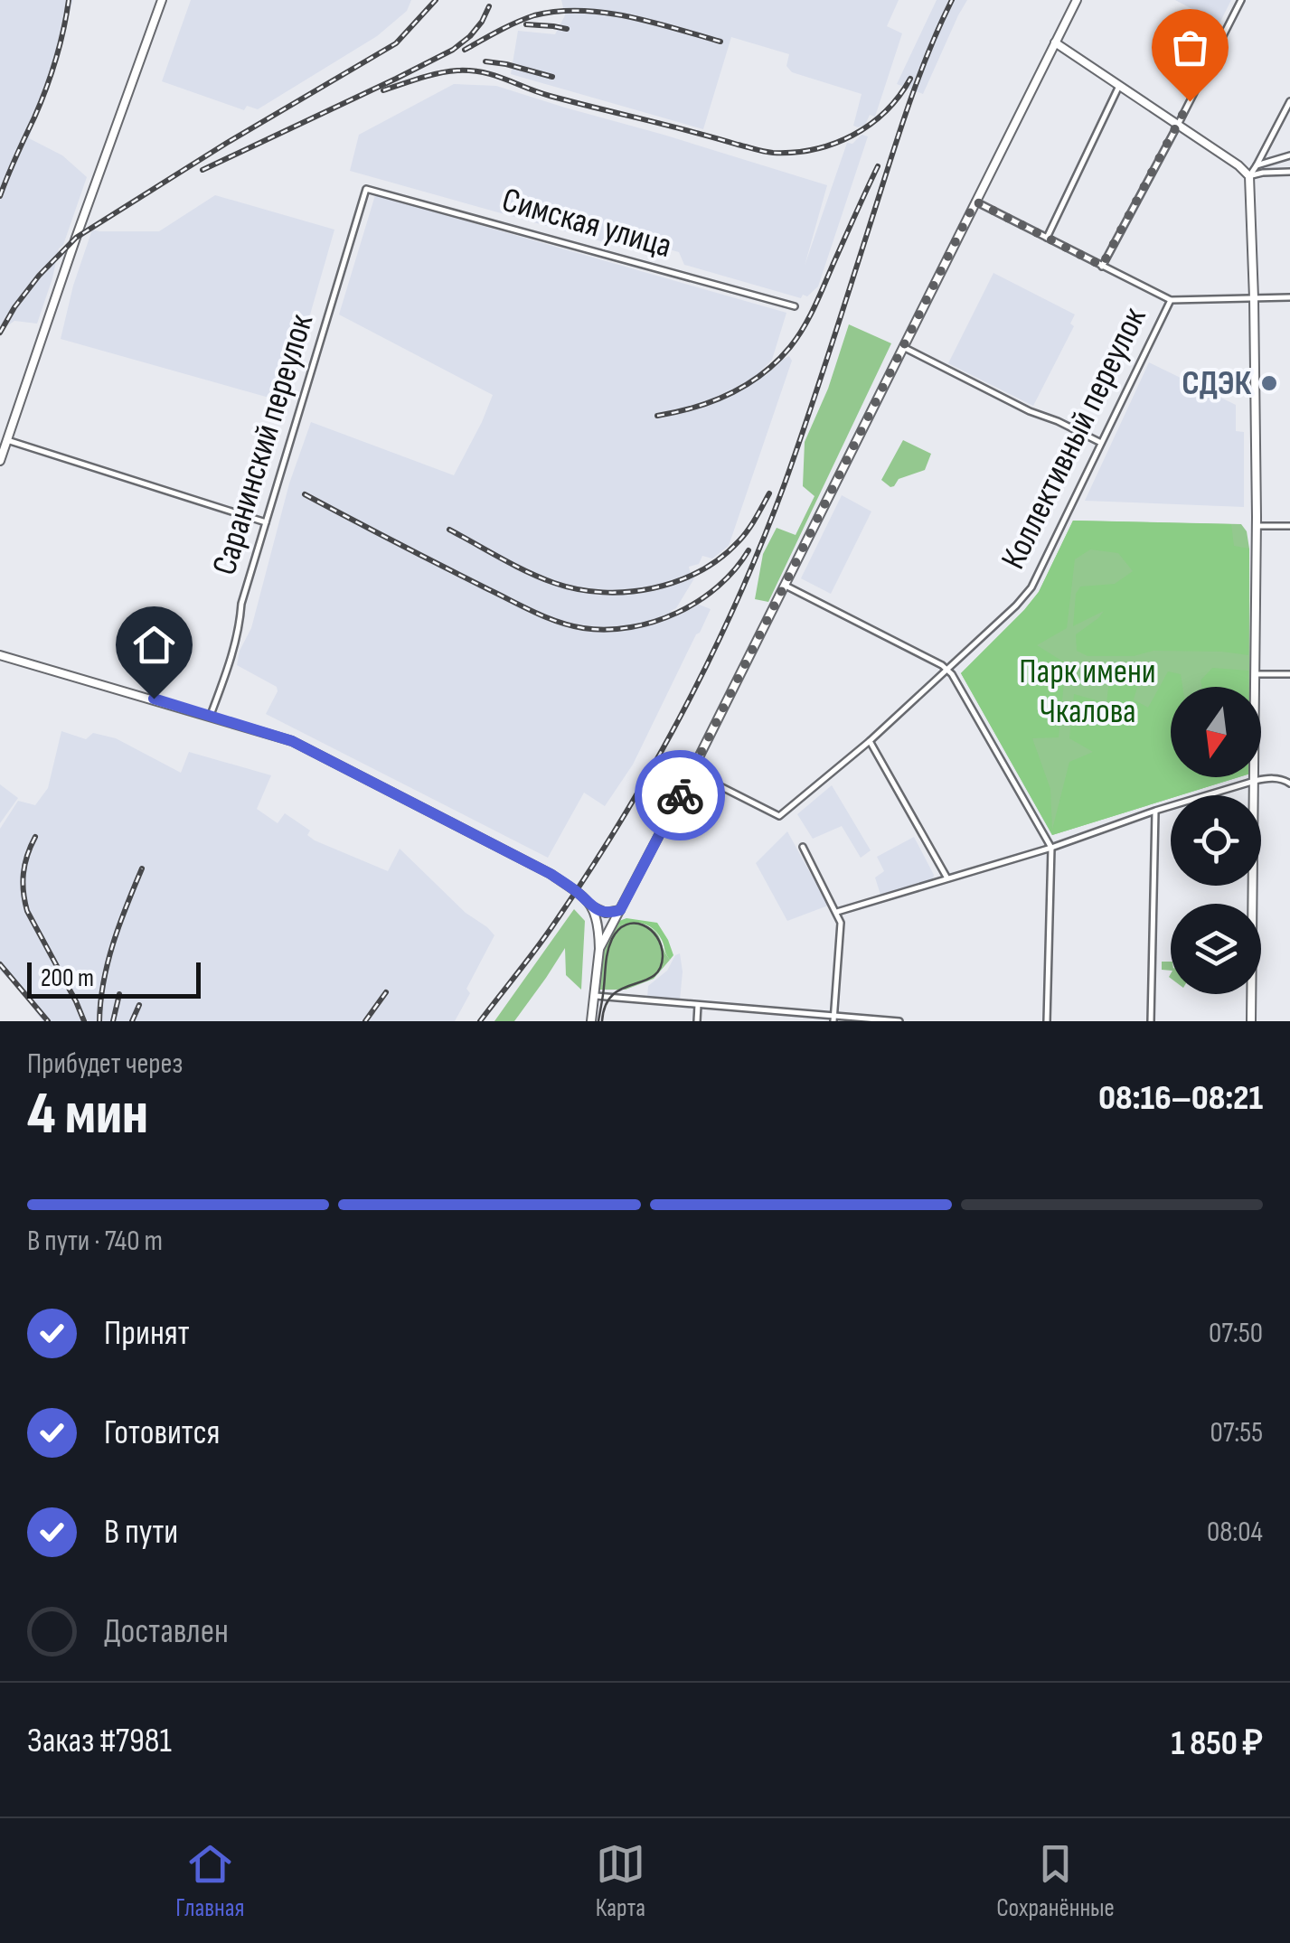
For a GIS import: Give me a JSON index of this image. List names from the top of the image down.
{
  "streets": {
    "street": ["Симская улица", "Коллективный переулок", "Саранинский переулок"]
  },
  "crossings": [
    ["Симская улица", "Саранинский переулок"]
  ],
  "parks": ["Парк имени Чкалова"],
  "places": ["СДЭК"],
  "scale_bar": "200 m",
  "north": "bottom",
  "page": {
    "scale": "200 m",
    "heading": ["4 мин", "Прибудет через", "08:16–08:21"],
    "panel": ["Заказ #7981", "1 850 ₽"],
    "bar": "В пути · 740 m",
    "list": [
      ["Принят", "07:50"],
      ["Готовится", "07:55"],
      ["В пути", "08:04"],
      "Доставлен"
    ],
    "tabs": ["Главная", "Карта", "Сохранённые"]
  }
}
